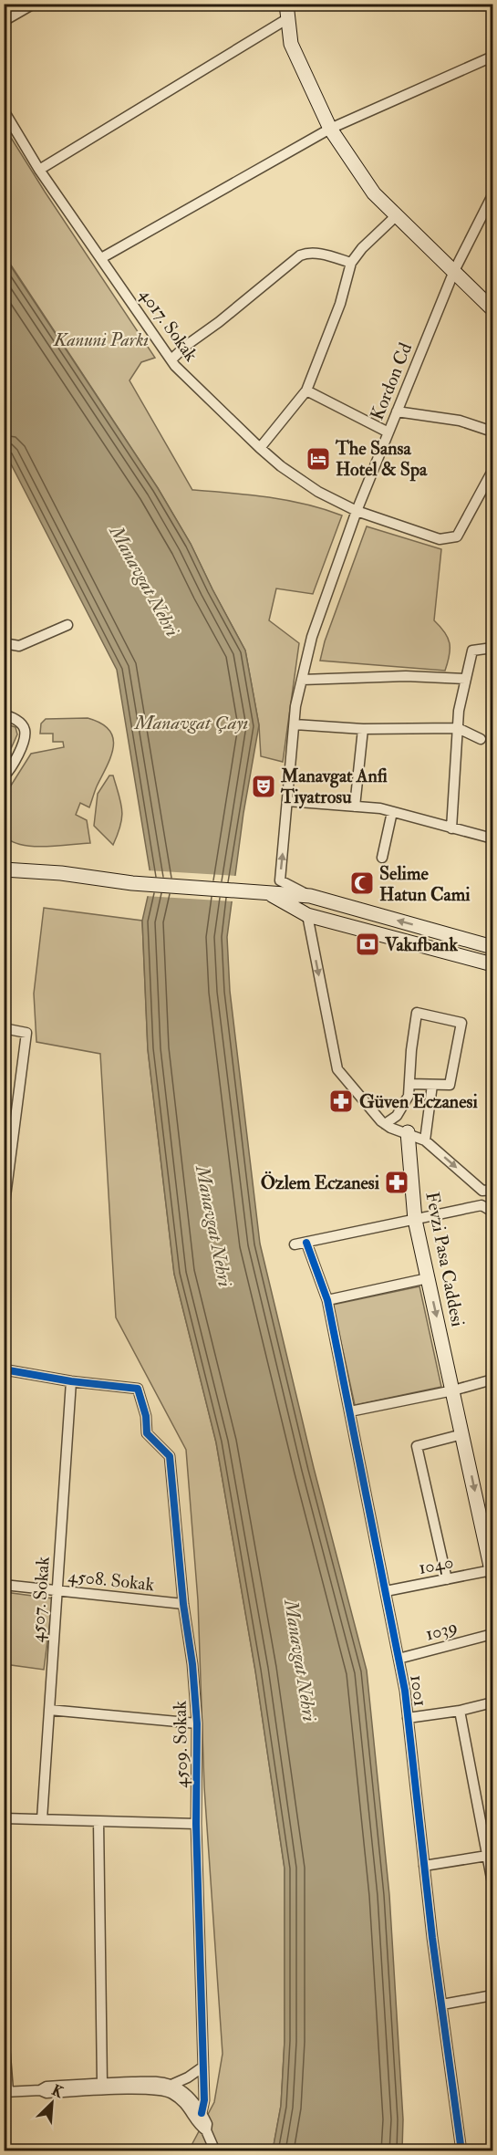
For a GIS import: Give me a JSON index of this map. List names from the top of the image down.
{
  "streets": {
    "street": [
      "4017. Sokak",
      "Kordon Cd",
      "Fevzi Pasa Caddesi",
      "1040",
      "4508. Sokak",
      "4507. Sokak",
      "1039",
      "1001",
      "4509. Sokak"
    ]
  },
  "crossings": [
    ["4017. Sokak", "Kordon Cd"],
    ["Fevzi Pasa Caddesi", "1040"],
    ["1040", "1001"],
    ["4508. Sokak", "4507. Sokak"],
    ["4508. Sokak", "4509. Sokak"],
    ["4507. Sokak", "4509. Sokak"],
    ["1039", "1001"]
  ],
  "one_way": ["Fevzi Pasa Caddesi"],
  "water": ["Manavgat Nehri", "Manavgat Çayı"],
  "parks": ["Kanuni Parkı"],
  "places": {
    "hotel": ["The Sansa Hotel & Spa"],
    "theatre": ["Manavgat Anfi Tiyatrosu"],
    "mosque": ["Selime Hatun Cami"],
    "bank": ["Vakıfbank"],
    "pharmacy": ["Güven Eczanesi", "Özlem Eczanesi"]
  },
  "north": "top right"
}
